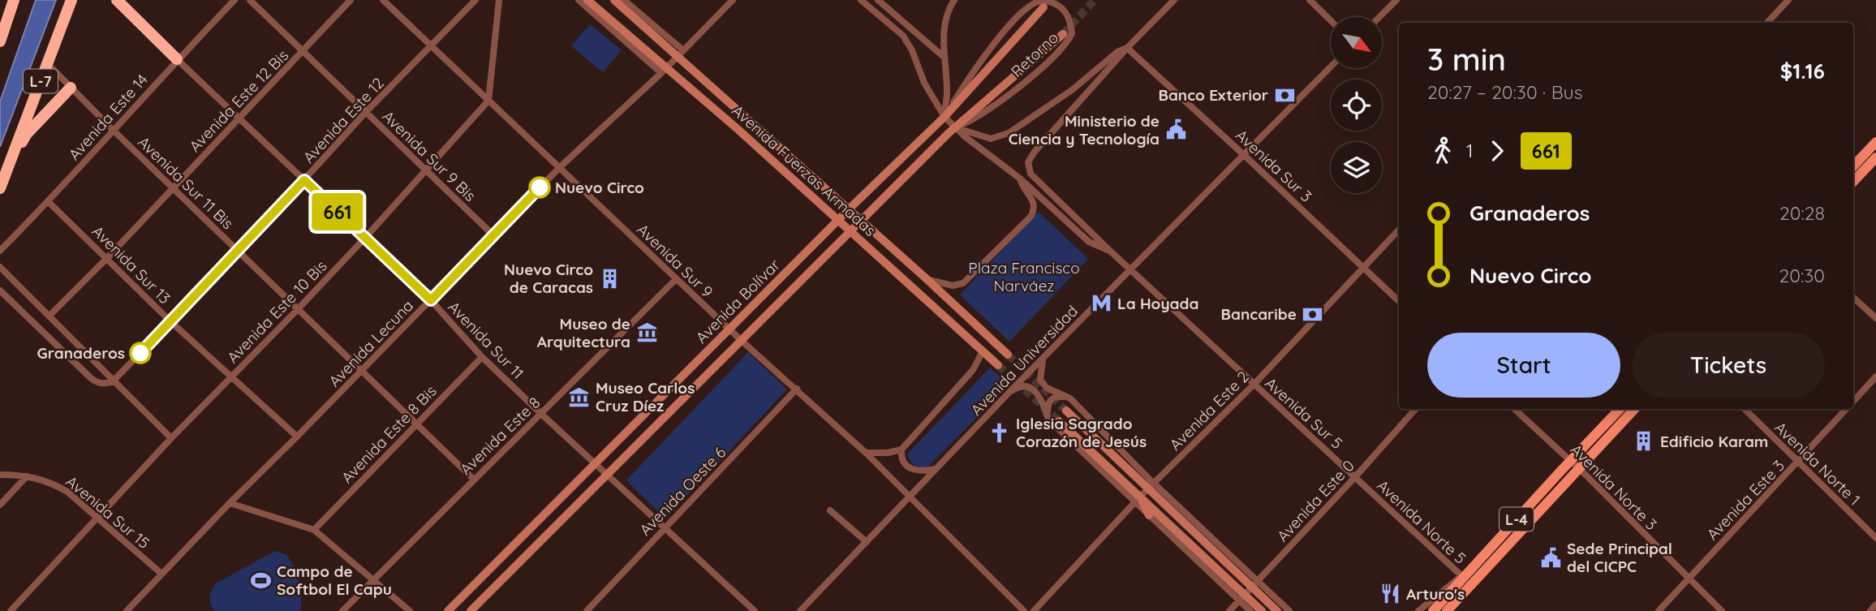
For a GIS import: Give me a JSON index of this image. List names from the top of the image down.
{
  "streets": {
    "highway": ["L-7"],
    "main road": ["Avenida Fuerzas Armadas", "Avenida Bolívar", "L-4"],
    "street": [
      "Retorno",
      "Avenida Este 12 Bis",
      "Avenida Este 14",
      "Avenida Este 12",
      "Avenida Sur 9 Bis",
      "Avenida Sur 3",
      "Avenida Sur 11 Bis",
      "Avenida Sur 9",
      "Avenida Sur 13",
      "Avenida Este 10 Bis",
      "Avenida Sur 11",
      "Avenida Lecuna",
      "Avenida Universidad",
      "Avenida Este 2",
      "Avenida Sur 5",
      "Avenida Este 8 Bis",
      "Avenida Este 8",
      "Avenida Norte 1",
      "Avenida Norte 3",
      "Avenida Oeste 6",
      "Avenida Este 3",
      "Avenida Este 0",
      "Avenida Sur 15",
      "Avenida Norte 5"
    ]
  },
  "crossings": [
    ["Retorno", "Avenida Bolívar"],
    ["Retorno", "Avenida Sur 5"],
    ["Avenida Este 12 Bis", "Avenida Sur 9 Bis"],
    ["Avenida Este 12 Bis", "Avenida Sur 11 Bis"],
    ["Avenida Este 12 Bis", "Avenida Sur 13"],
    ["Avenida Este 12 Bis", "Avenida Sur 11"],
    ["Avenida Este 14", "Avenida Sur 11 Bis"],
    ["Avenida Este 14", "Avenida Sur 13"],
    ["Avenida Este 14", "Avenida Sur 11"],
    ["Avenida Este 12", "Avenida Sur 9 Bis"],
    ["Avenida Este 12", "Avenida Sur 11 Bis"],
    ["Avenida Este 12", "Avenida Sur 9"],
    ["Avenida Este 12", "Avenida Sur 13"],
    ["Avenida Este 12", "Avenida Sur 11"],
    ["Avenida Sur 9 Bis", "Avenida Este 10 Bis"],
    ["Avenida Sur 9 Bis", "Avenida Lecuna"],
    ["Avenida Sur 3", "Avenida Universidad"],
    ["Avenida Sur 3", "Avenida Este 2"],
    ["Avenida Sur 3", "Avenida Sur 5"],
    ["Avenida Sur 11 Bis", "Avenida Este 10 Bis"],
    ["Avenida Sur 11 Bis", "Avenida Lecuna"],
    ["Avenida Sur 11 Bis", "Avenida Este 8 Bis"],
    ["Avenida Sur 11 Bis", "Avenida Este 8"],
    ["Avenida Sur 9", "Avenida Bolívar"],
    ["Avenida Sur 9", "Avenida Este 10 Bis"],
    ["Avenida Sur 9", "Avenida Lecuna"],
    ["Avenida Sur 9", "Avenida Universidad"],
    ["Avenida Sur 9", "Avenida Este 8"],
    ["Avenida Sur 9", "Avenida Oeste 6"],
    ["Avenida Sur 13", "Avenida Este 10 Bis"],
    ["Avenida Sur 13", "Avenida Lecuna"],
    ["Avenida Bolívar", "Avenida Sur 11"],
    ["Avenida Bolívar", "Avenida Sur 5"],
    ["Avenida Este 10 Bis", "Avenida Sur 11"],
    ["Avenida Este 10 Bis", "Avenida Sur 15"],
    ["Avenida Sur 11", "Avenida Lecuna"],
    ["Avenida Sur 11", "Avenida Este 8 Bis"],
    ["Avenida Sur 11", "Avenida Este 8"],
    ["Avenida Sur 11", "Avenida Oeste 6"],
    ["Avenida Lecuna", "Avenida Sur 15"],
    ["Avenida Universidad", "Avenida Sur 5"],
    ["Avenida Este 2", "Avenida Sur 5"],
    ["Avenida Sur 5", "Avenida Este 0"],
    ["Avenida Sur 5", "Avenida Norte 5"],
    ["Avenida Norte 1", "Avenida Este 3"],
    ["Avenida Norte 3", "Avenida Este 3"],
    ["Avenida Norte 3", "L-4"],
    ["Avenida Este 0", "Avenida Norte 5"],
    ["L-4", "Avenida Norte 5"]
  ],
  "parks": ["Plaza Francisco Narváez"],
  "places": {
    "bank": ["Banco Exterior", "Bancaribe"],
    "public building": ["Ministerio de Ciencia y Tecnología", "Sede Principal del CICPC"],
    "other": ["Nuevo Circo", "Granaderos"],
    "building": ["Nuevo Circo de Caracas", "Edificio Karam"],
    "metro station": ["La Hoyada"],
    "museum": ["Museo de Arquitectura", "Museo Carlos Cruz Díez"],
    "church": ["Iglesia Sagrado Corazón de Jesús"],
    "sports": ["Campo de Softbol El Capu"],
    "restaurant": ["Arturo's"]
  },
  "lines": ["bus line 661"],
  "north": "bottom right",
  "page": {
    "on_map": "661",
    "heading": ["3 min", "20:27 – 20:30 · Bus", "$1.16"],
    "legs": ["1", "661"],
    "list": [
      {
        "name": "Granaderos",
        "value": "20:28"
      },
      {
        "name": "Nuevo Circo",
        "value": "20:30"
      }
    ],
    "buttons": ["Start", "Tickets"]
  }
}
